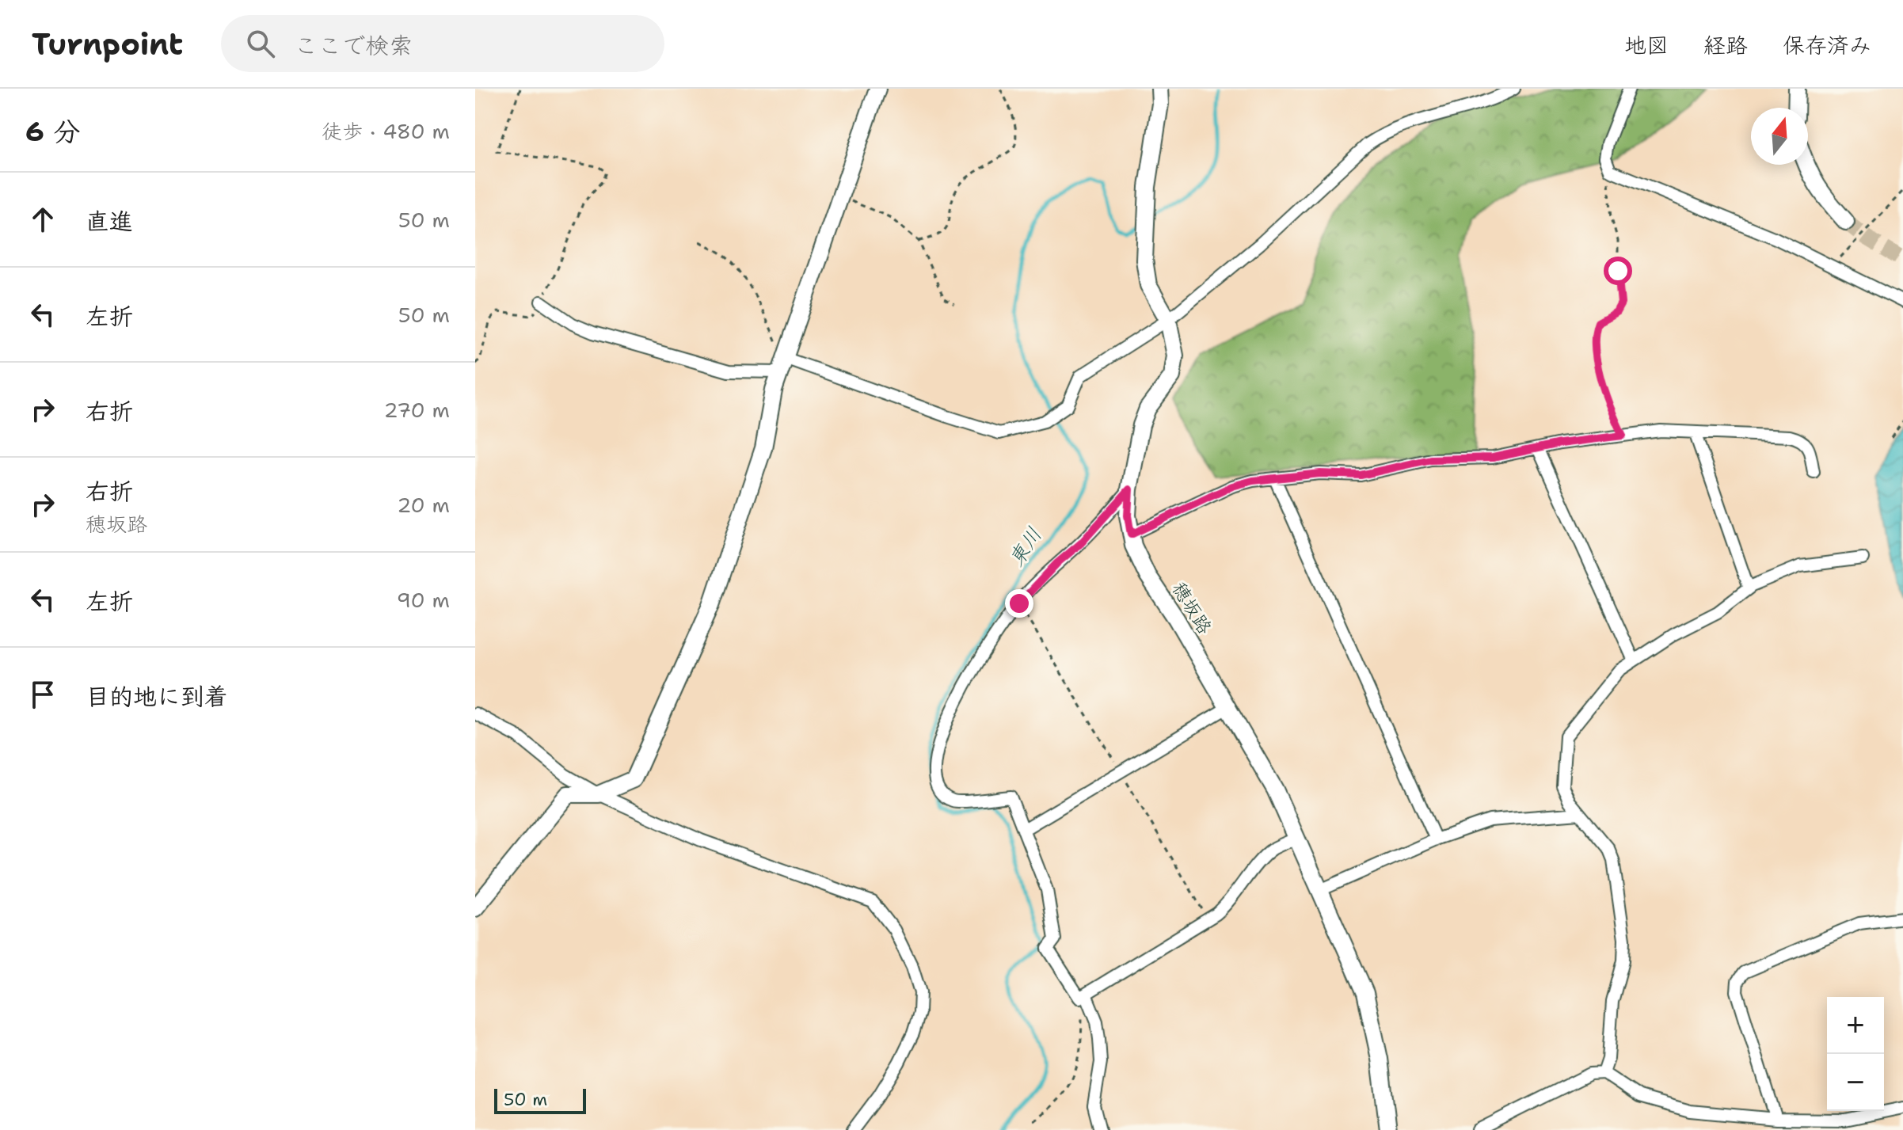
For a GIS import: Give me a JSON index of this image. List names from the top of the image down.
{
  "streets": {
    "main road": ["穂坂路"]
  },
  "water": ["東川"],
  "scale_bar": "50 m",
  "north": "top",
  "page": {
    "header": "Turnpoint",
    "search": "ここで検索",
    "nav": ["地図", "経路", "保存済み"],
    "heading": ["6 分", "徒歩 · 480 m"],
    "list": [
      ["直進", "50 m"],
      ["左折", "50 m"],
      ["右折", "270 m"],
      ["右折", "穂坂路", "20 m"],
      ["左折", "90 m"],
      "目的地に到着"
    ],
    "map_buttons": ["+", "−"],
    "scale": "50 m"
  }
}
